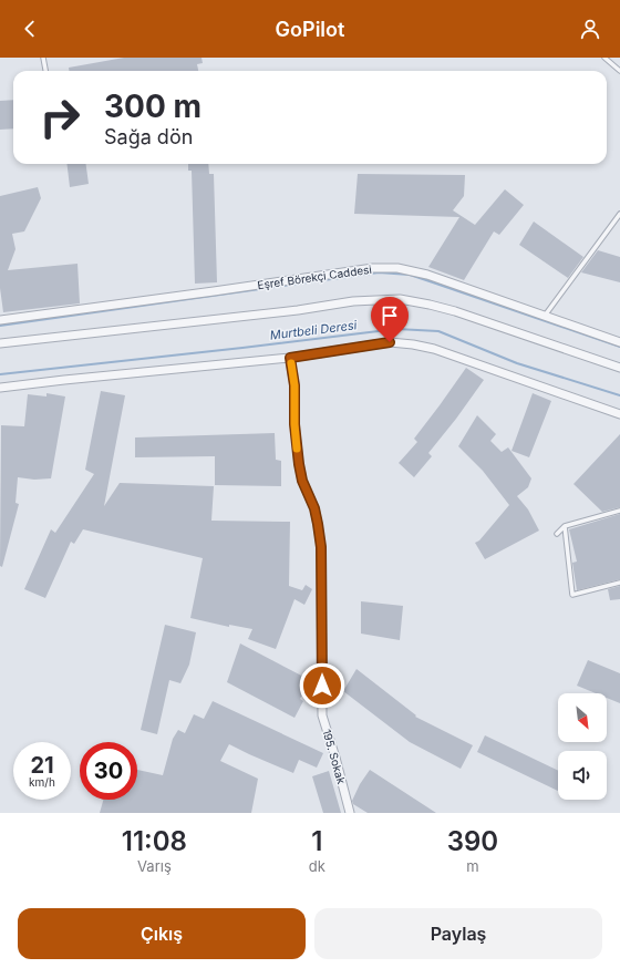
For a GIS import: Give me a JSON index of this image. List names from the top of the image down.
{
  "streets": {
    "street": ["Eşref Börekçi Caddesi", "195. Sokak"]
  },
  "water": ["Murtbeli Deresi"],
  "north": "bottom right",
  "page": {
    "header": "GoPilot",
    "turn": ["300 m", "Sağa dön"],
    "speed": "21 km/h",
    "limit": "30",
    "eta": [
      "11:08",
      "Varış",
      "1",
      "dk",
      "390",
      "m"
    ],
    "buttons": ["Çıkış", "Paylaş"]
  }
}
